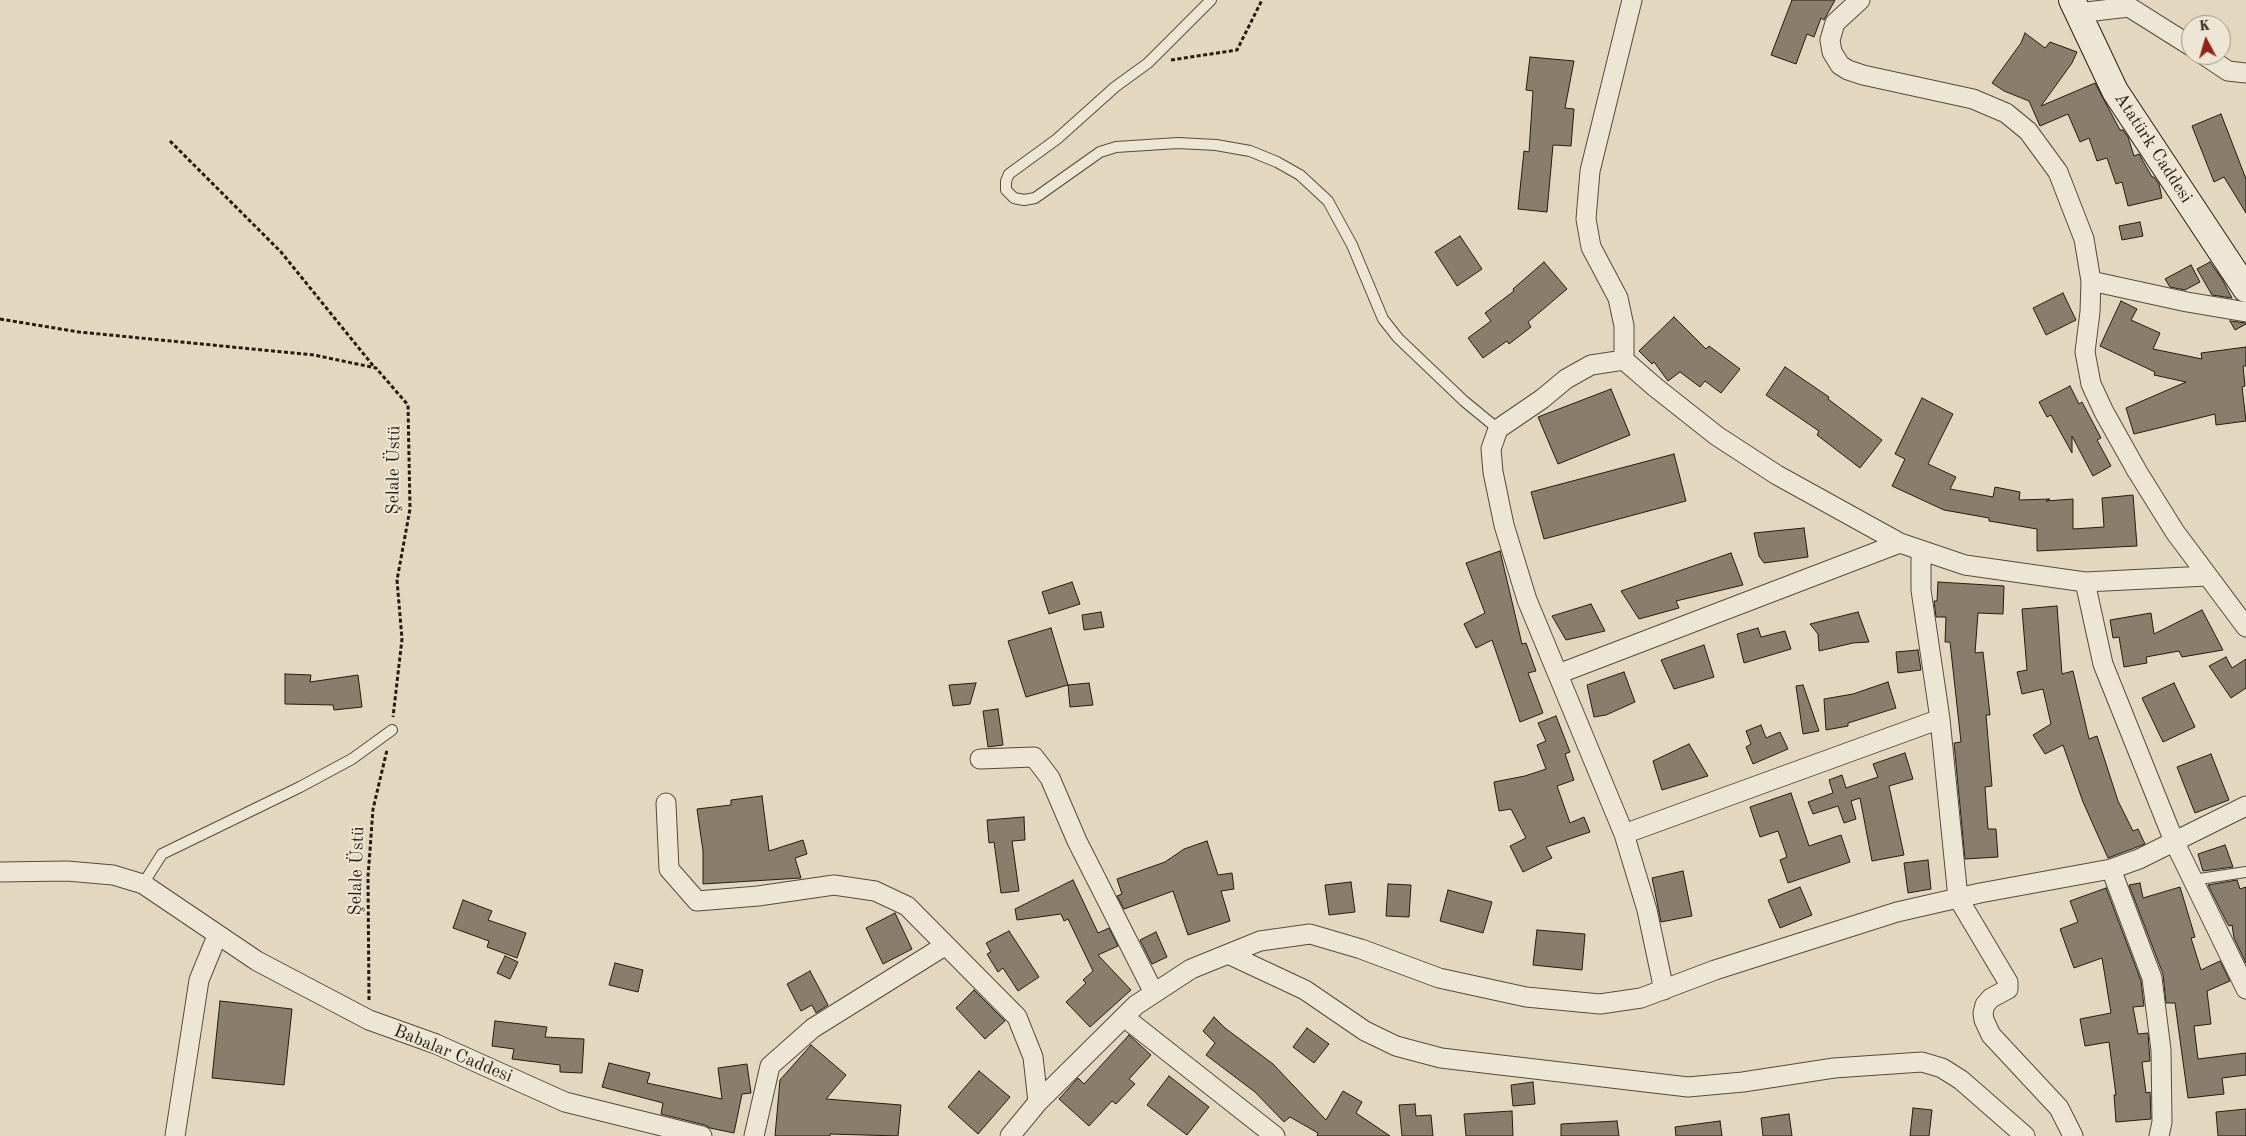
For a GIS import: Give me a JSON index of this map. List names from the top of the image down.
{
  "streets": {
    "main road": ["Atatürk Caddesi"],
    "street": ["Babalar Caddesi"],
    "path": ["Şelale Üstü"]
  },
  "crossings": [
    ["Şelale Üstü", "Babalar Caddesi"]
  ],
  "north": "top"
}
